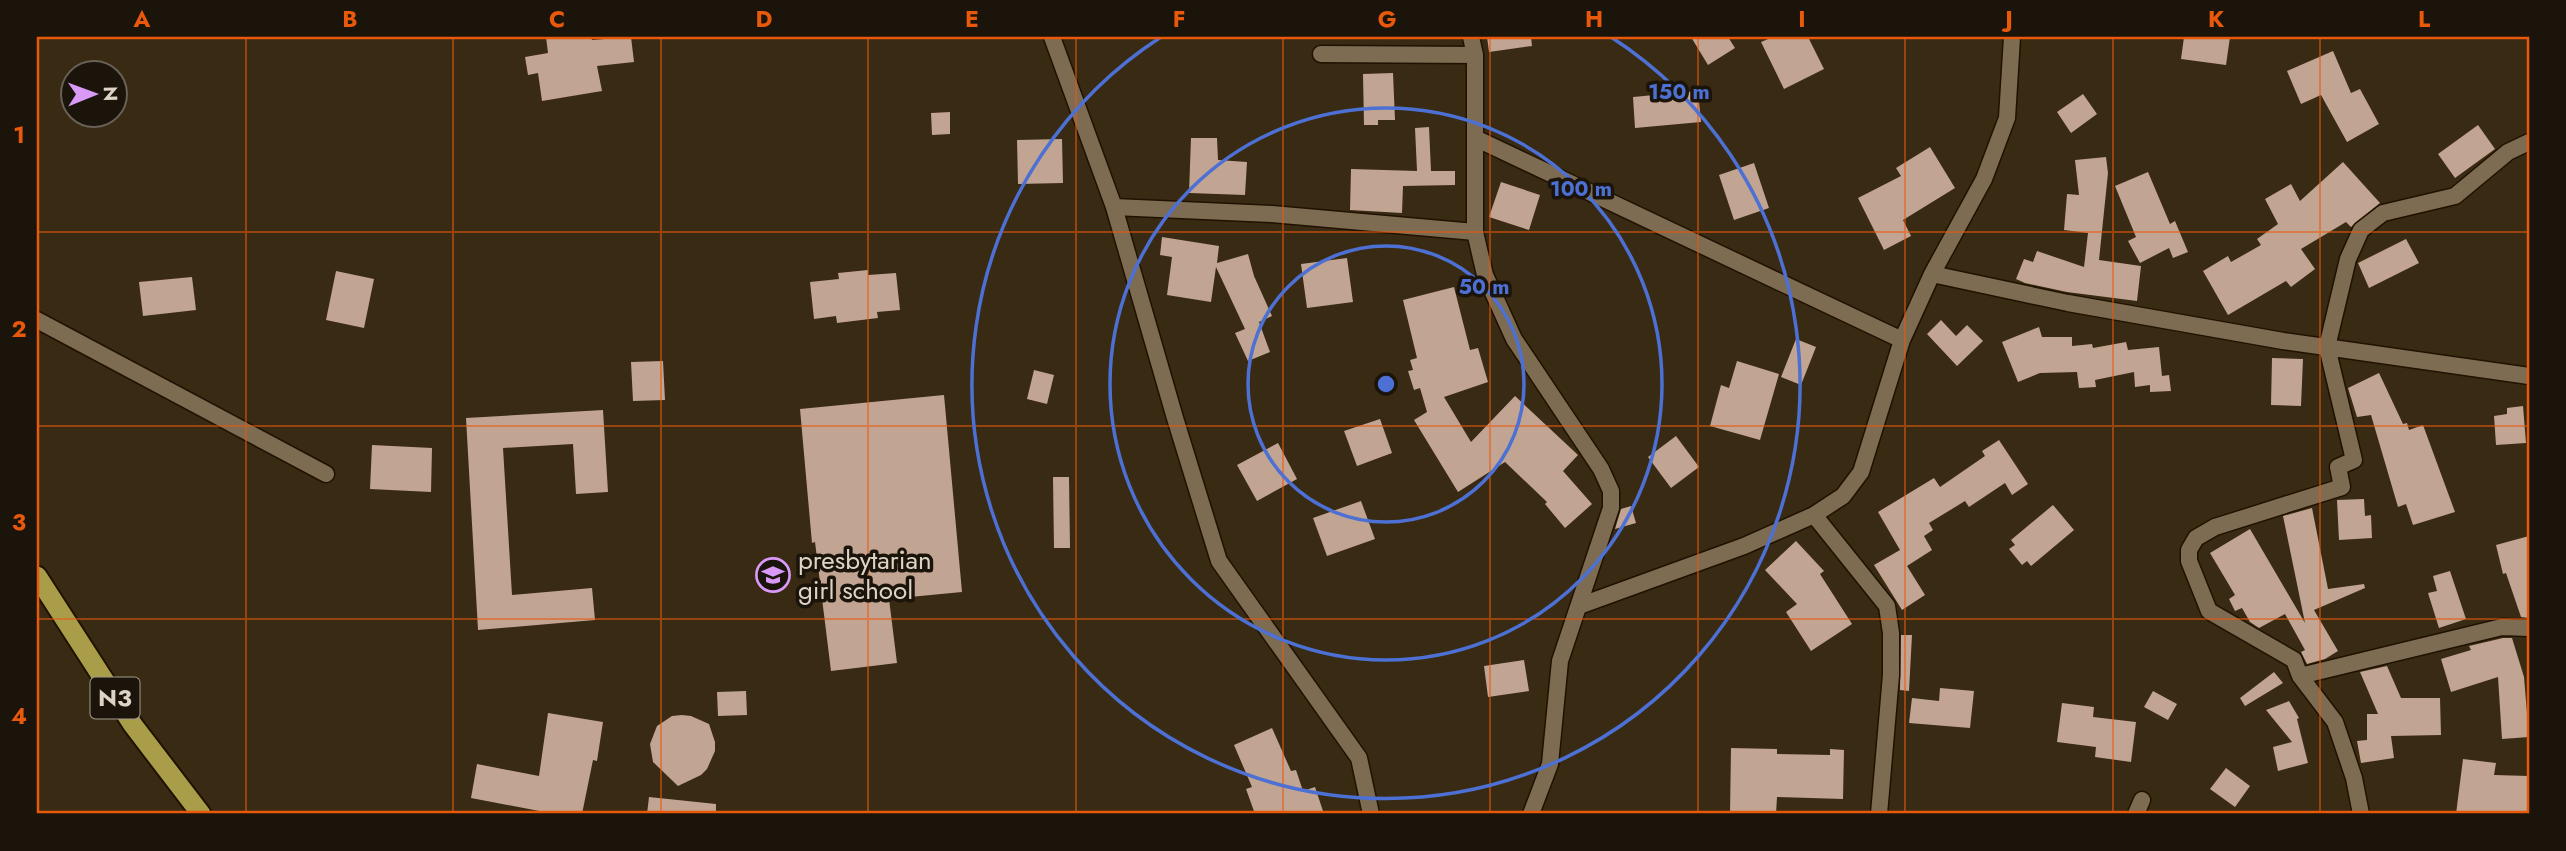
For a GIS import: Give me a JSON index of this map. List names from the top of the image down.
{
  "streets": {
    "highway": ["N3"]
  },
  "places": {
    "school or university": ["presbytarian girl school"]
  },
  "north": "right",
  "grid": {
    "columns": [
      "A",
      "B",
      "C",
      "D",
      "E",
      "F",
      "G",
      "H",
      "I",
      "J",
      "K",
      "L"
    ],
    "rows": [
      "1",
      "2",
      "3",
      "4"
    ]
  },
  "rings": ["150 m", "100 m", "50 m"]
}
